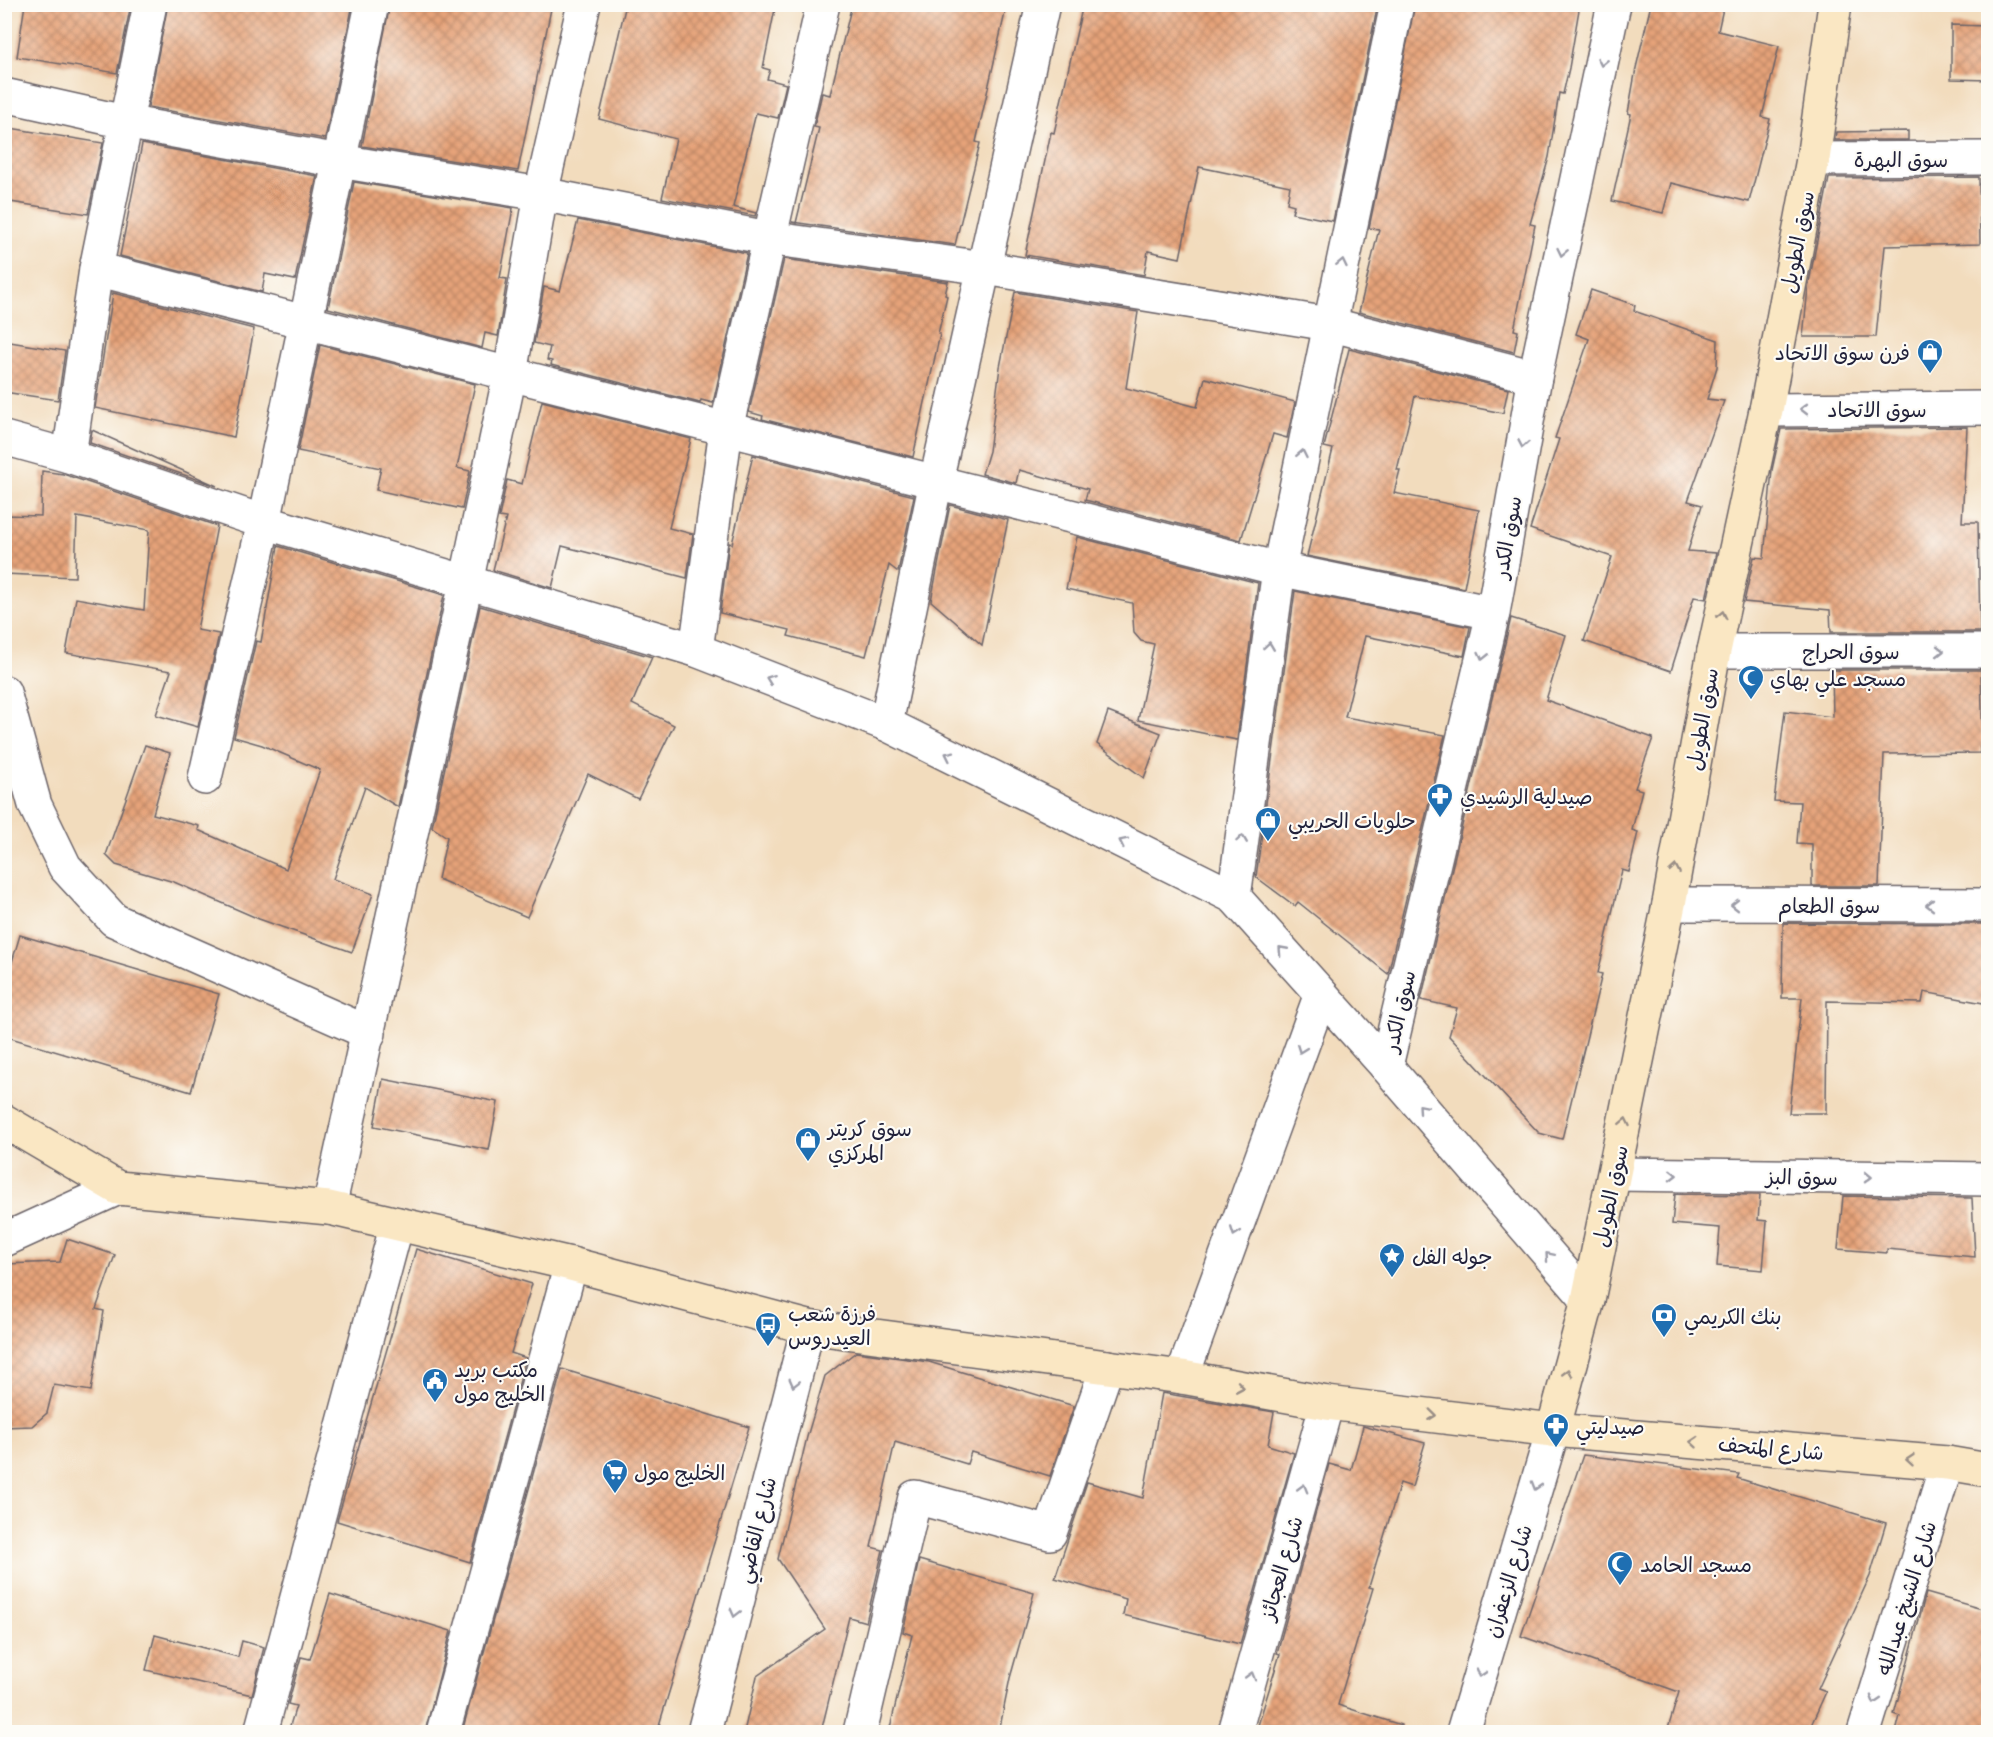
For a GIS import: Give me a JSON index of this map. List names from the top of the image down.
{
  "streets": {
    "street": [
      "سوق البهرة",
      "سوق الطويل",
      "سوق الاتحاد",
      "سوق الكدر",
      "سوق الحراج",
      "سوق الطعام",
      "سوق البز",
      "شارع المتحف",
      "شارع القاضي",
      "شارع العجائز",
      "شارع الزعفران",
      "شارع الشيخ عبدالله"
    ]
  },
  "crossings": [
    ["سوق البهرة", "سوق الطويل"],
    ["سوق الطويل", "سوق الاتحاد"],
    ["سوق الطويل", "سوق الحراج"],
    ["سوق الطويل", "سوق الطعام"],
    ["سوق الطويل", "سوق البز"],
    ["سوق الطويل", "شارع المتحف"],
    ["سوق الطويل", "شارع الزعفران"],
    ["شارع المتحف", "شارع القاضي"],
    ["شارع المتحف", "شارع العجائز"],
    ["شارع المتحف", "شارع الزعفران"],
    ["شارع المتحف", "شارع الشيخ عبدالله"]
  ],
  "one_way": [
    "سوق الطويل",
    "سوق الاتحاد",
    "سوق الحراج",
    "سوق الطعام",
    "سوق البز",
    "شارع العجائز",
    "شارع الزعفران",
    "شارع الشيخ عبدالله"
  ],
  "places": {
    "shop": ["فرن سوق الاتحاد", "حلويات الحريبي", "سوق كريتر المركزي"],
    "mosque": ["مسجد علي بهاي", "مسجد الحامد"],
    "pharmacy": ["صيدلية الرشيدي", "صيدليتي"],
    "place": ["جوله الفل"],
    "bank": ["بنك الكريمي"],
    "bus stop": ["فرزة شعب العيدروس"],
    "public building": ["مكتب بريد الخليج مول"],
    "supermarket": ["الخليج مول"]
  }
}
